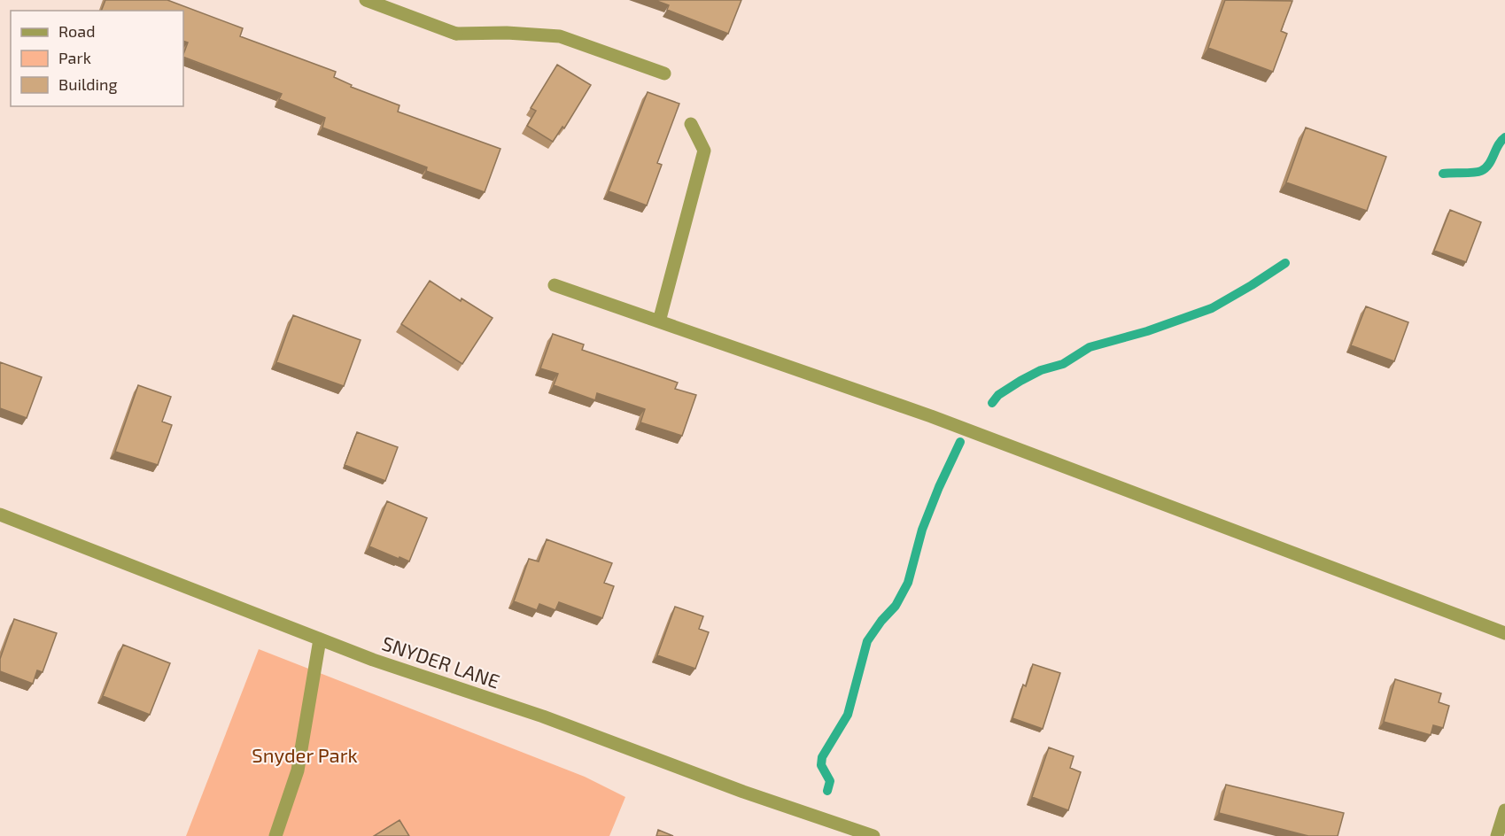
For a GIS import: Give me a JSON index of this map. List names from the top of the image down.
{
  "streets": {
    "street": ["SNYDER LANE"]
  },
  "parks": ["Snyder Park"],
  "legend": ["Road", "Park", "Building"]
}
